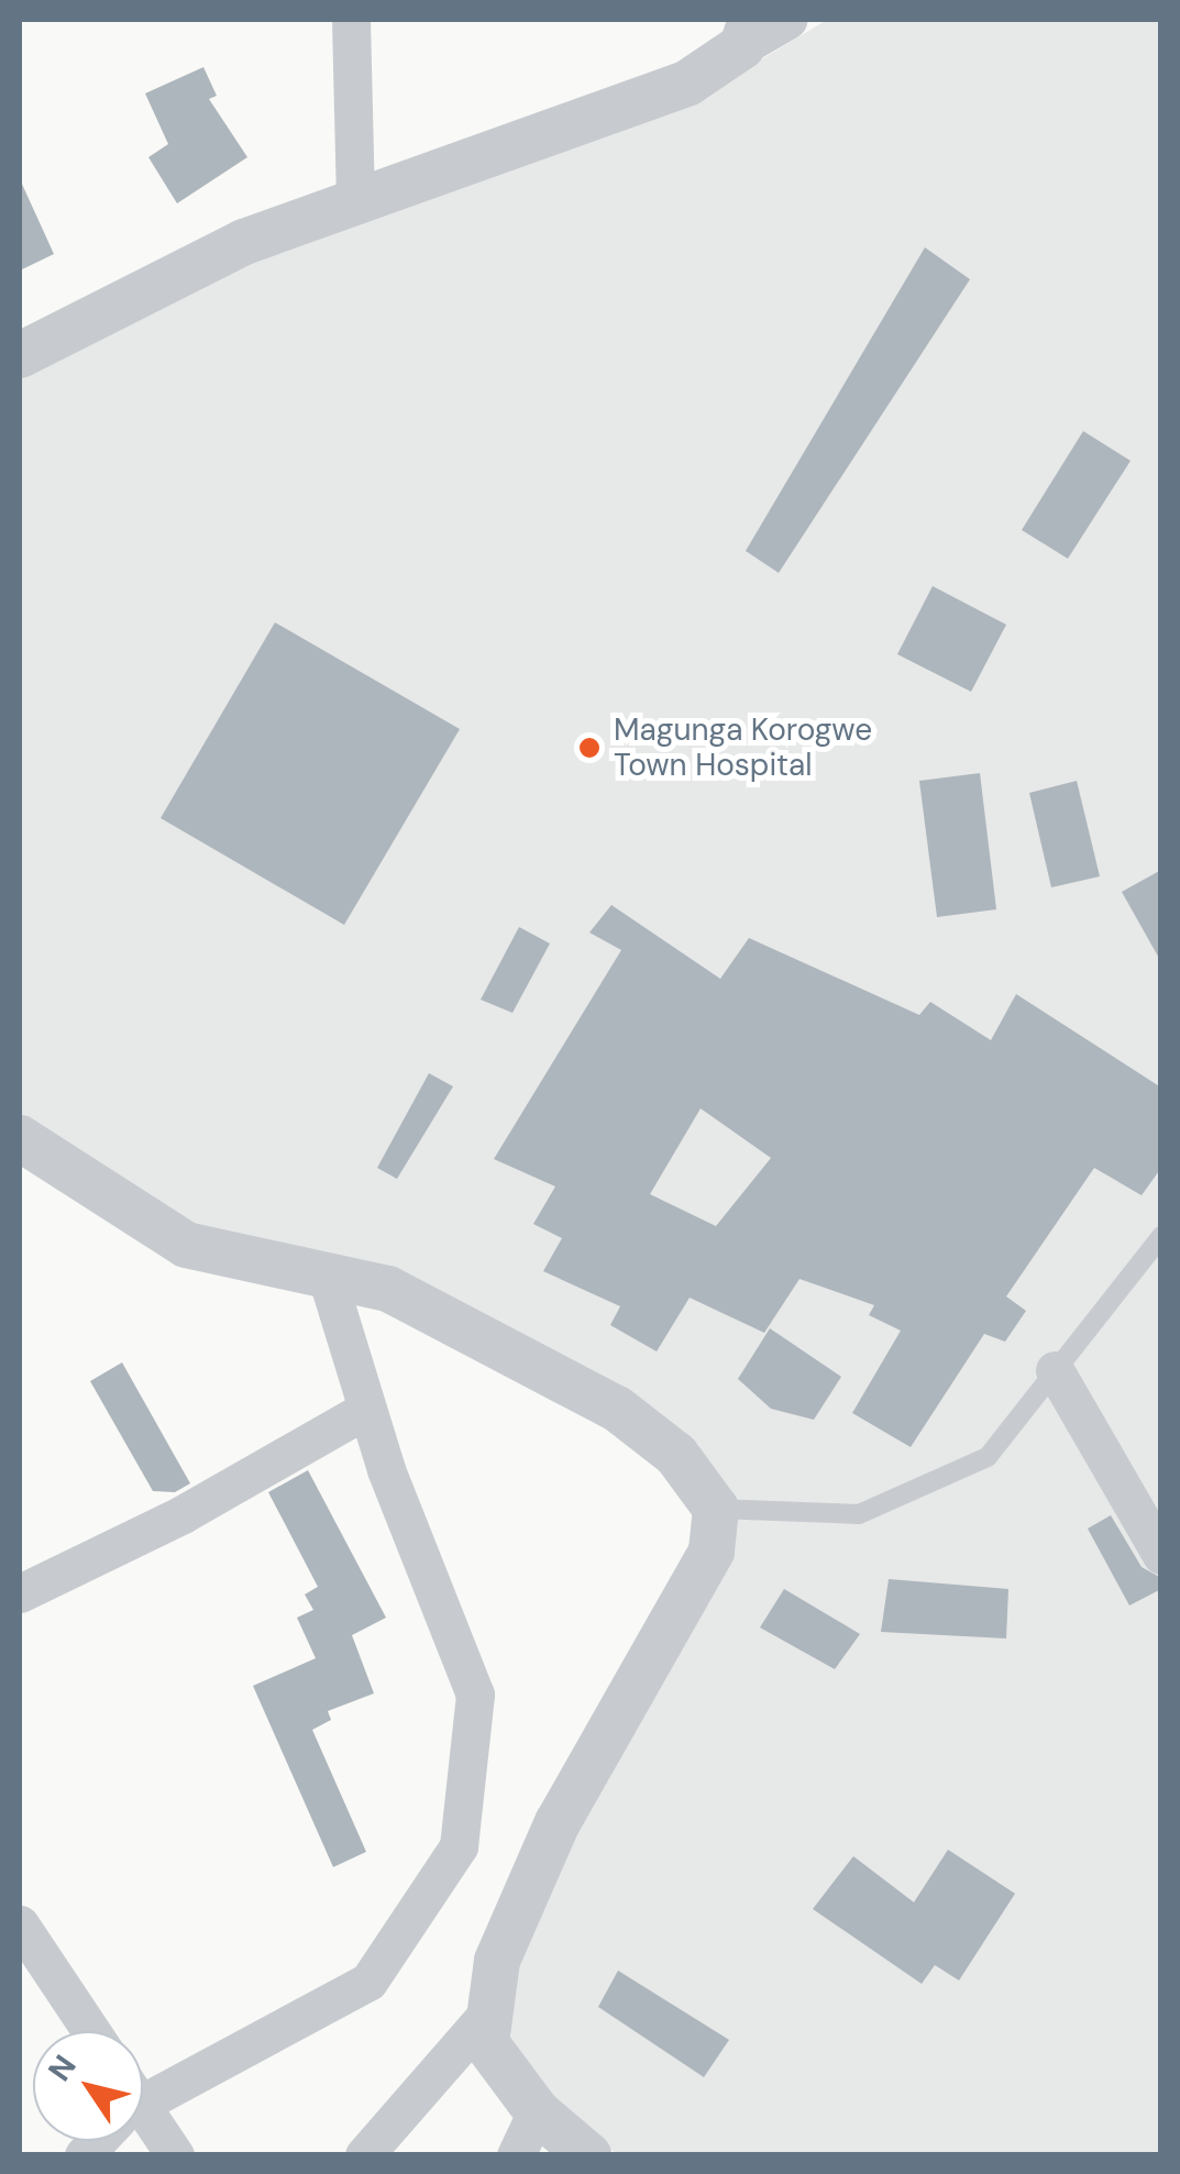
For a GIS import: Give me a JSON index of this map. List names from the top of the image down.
{
  "places": ["Magunga Korogwe Town Hospital"],
  "north": "top left"
}
